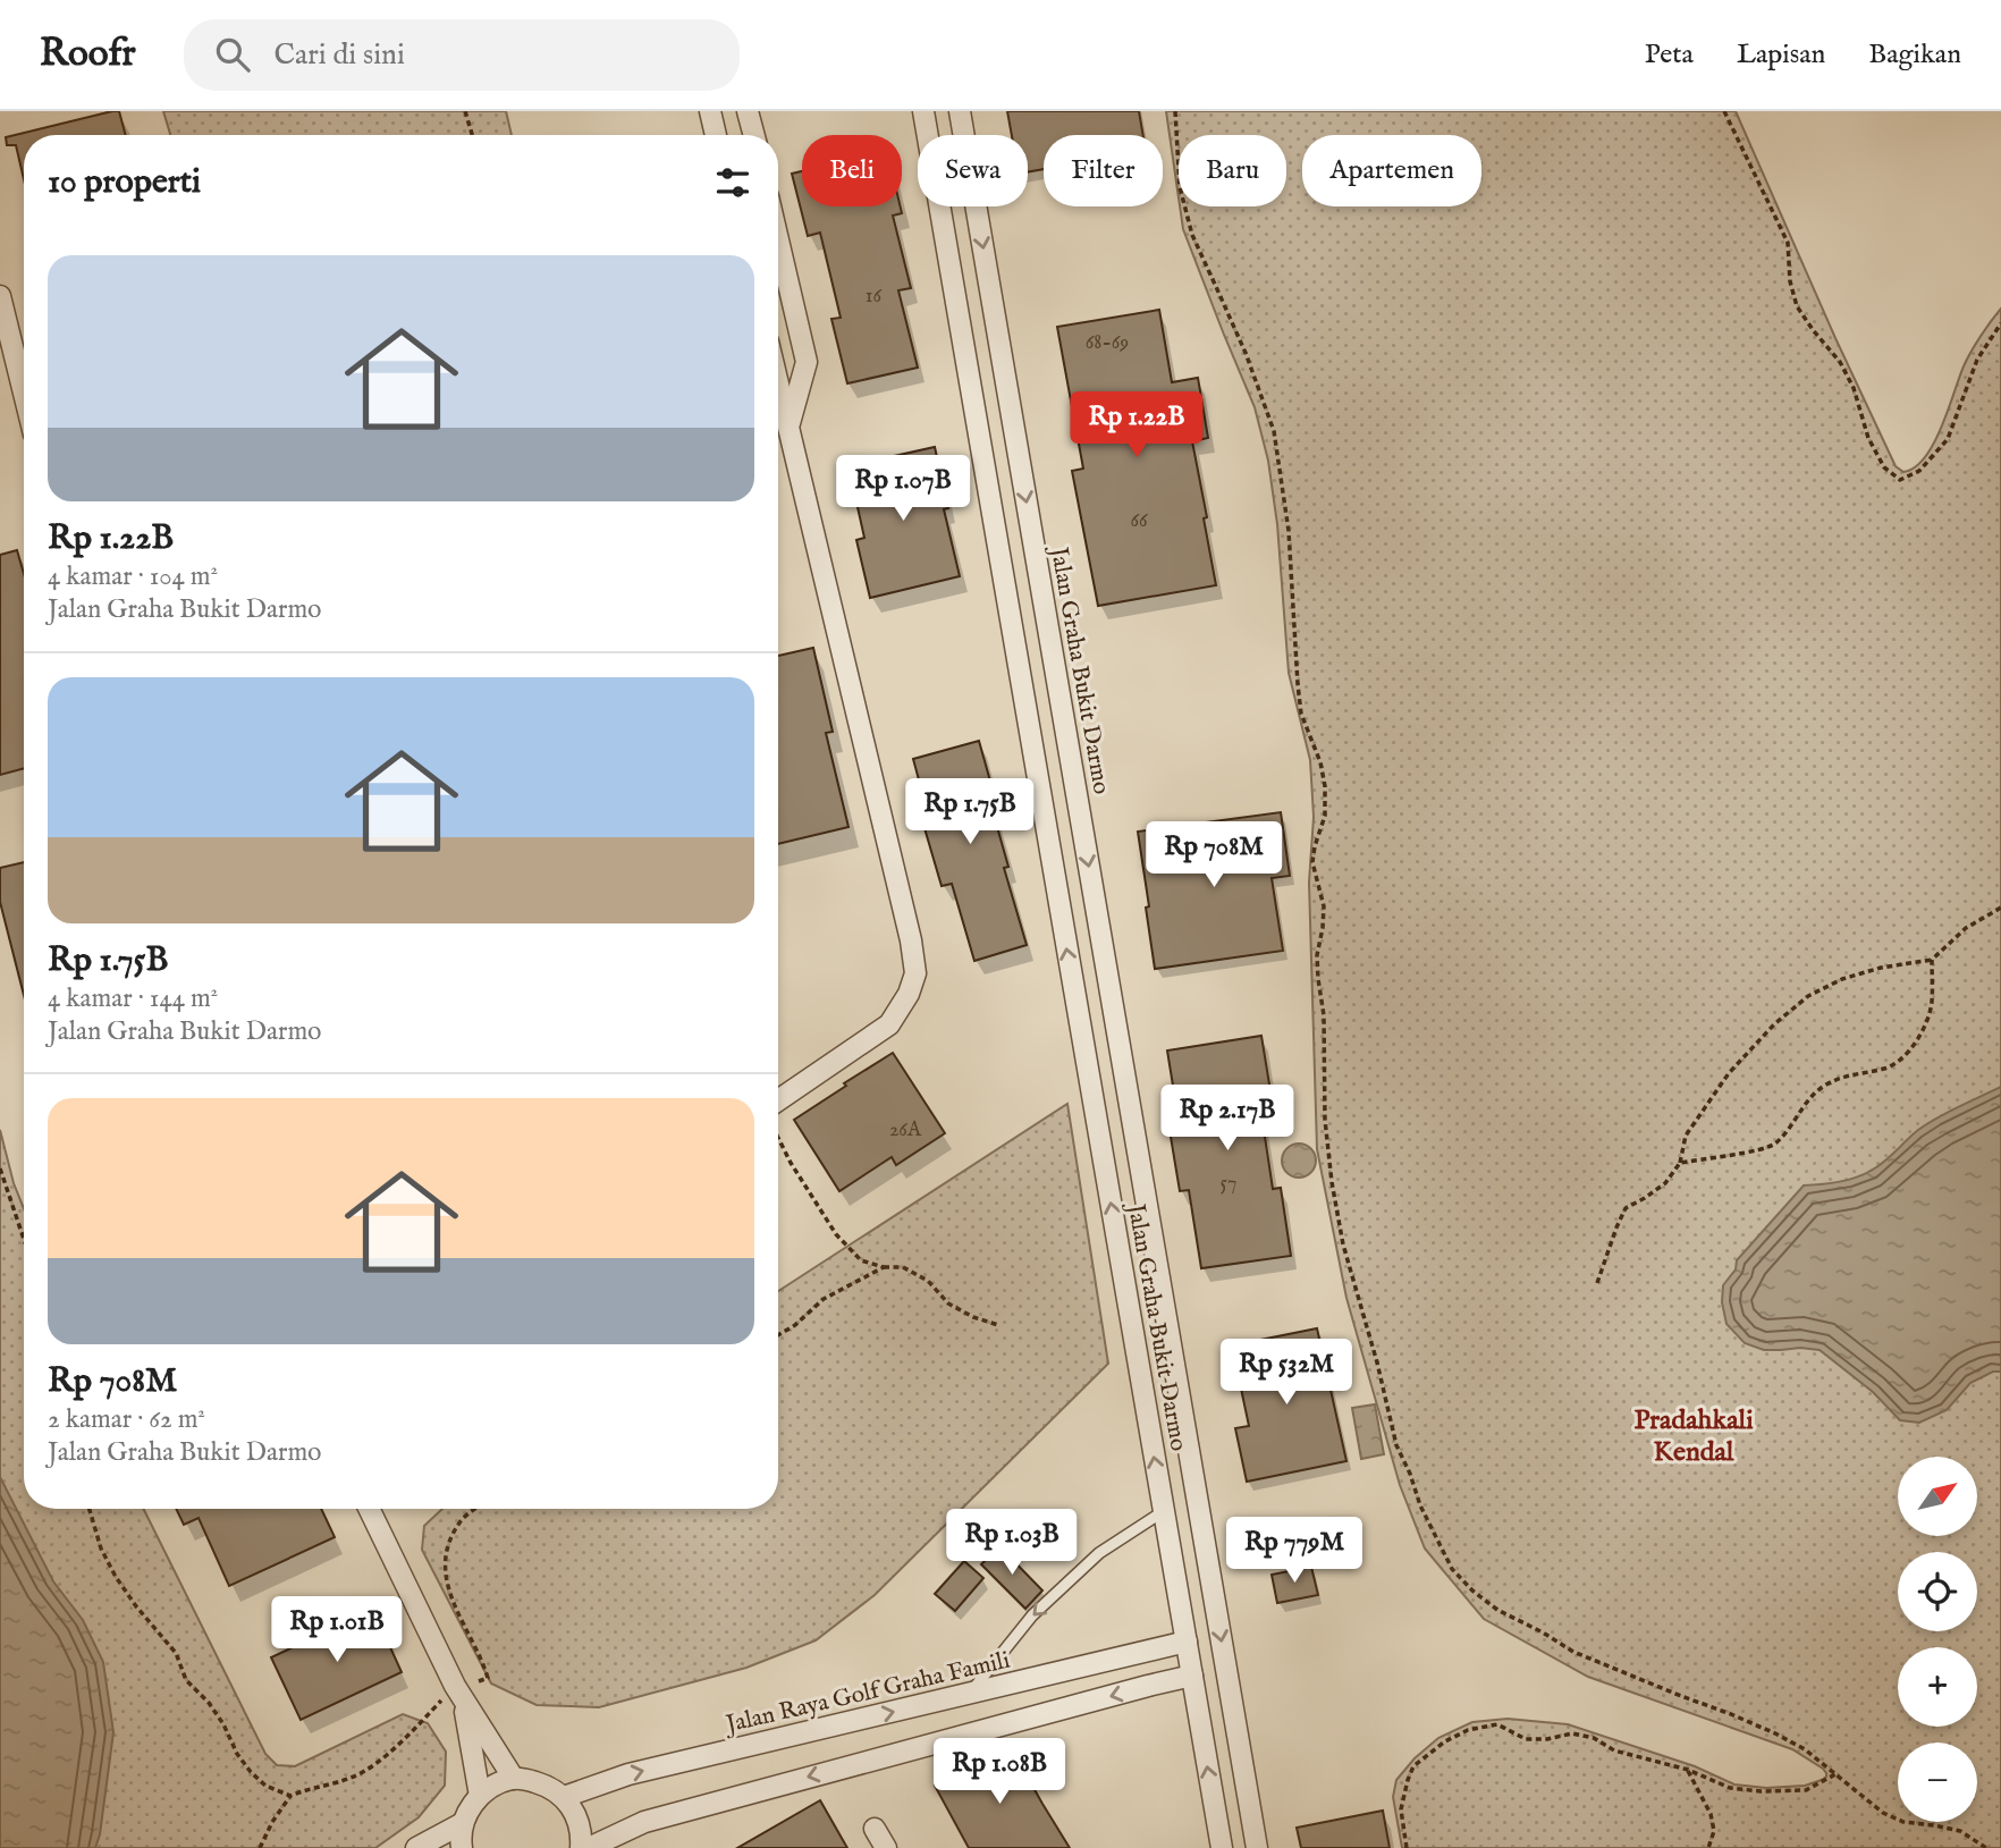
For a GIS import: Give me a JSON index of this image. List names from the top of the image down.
{
  "streets": {
    "street": ["Jalan Graha Bukit Darmo", "Jalan Raya Golf Graha Famili"]
  },
  "crossings": [
    ["Jalan Graha Bukit Darmo", "Jalan Raya Golf Graha Famili"]
  ],
  "districts": ["Pradahkali Kendal"],
  "house_numbers": [
    "16",
    "68-69",
    "66",
    "26A",
    "57"
  ],
  "north": "top right",
  "page": {
    "header": "Roofr",
    "search": "Cari di sini",
    "nav": ["Peta", "Lapisan", "Bagikan"],
    "chip": [
      "Beli",
      "Sewa",
      "Filter",
      "Baru",
      "Apartemen"
    ],
    "heading": "10 properti",
    "list": [
      {
        "name": "Rp 1.22B",
        "note": "4 kamar · 104 m² · Jalan Graha Bukit Darmo"
      },
      {
        "name": "Rp 1.75B",
        "note": "4 kamar · 144 m² · Jalan Graha Bukit Darmo"
      },
      {
        "name": "Rp 708M",
        "note": "2 kamar · 62 m² · Jalan Graha Bukit Darmo"
      }
    ],
    "price": [
      "Rp 1.22B",
      "Rp 1.07B",
      "Rp 1.75B",
      "Rp 708M",
      "Rp 2.17B",
      "Rp 532M",
      "Rp 1.03B",
      "Rp 779M",
      "Rp 1.01B",
      "Rp 1.08B"
    ],
    "map_buttons": ["+", "−"]
  }
}
